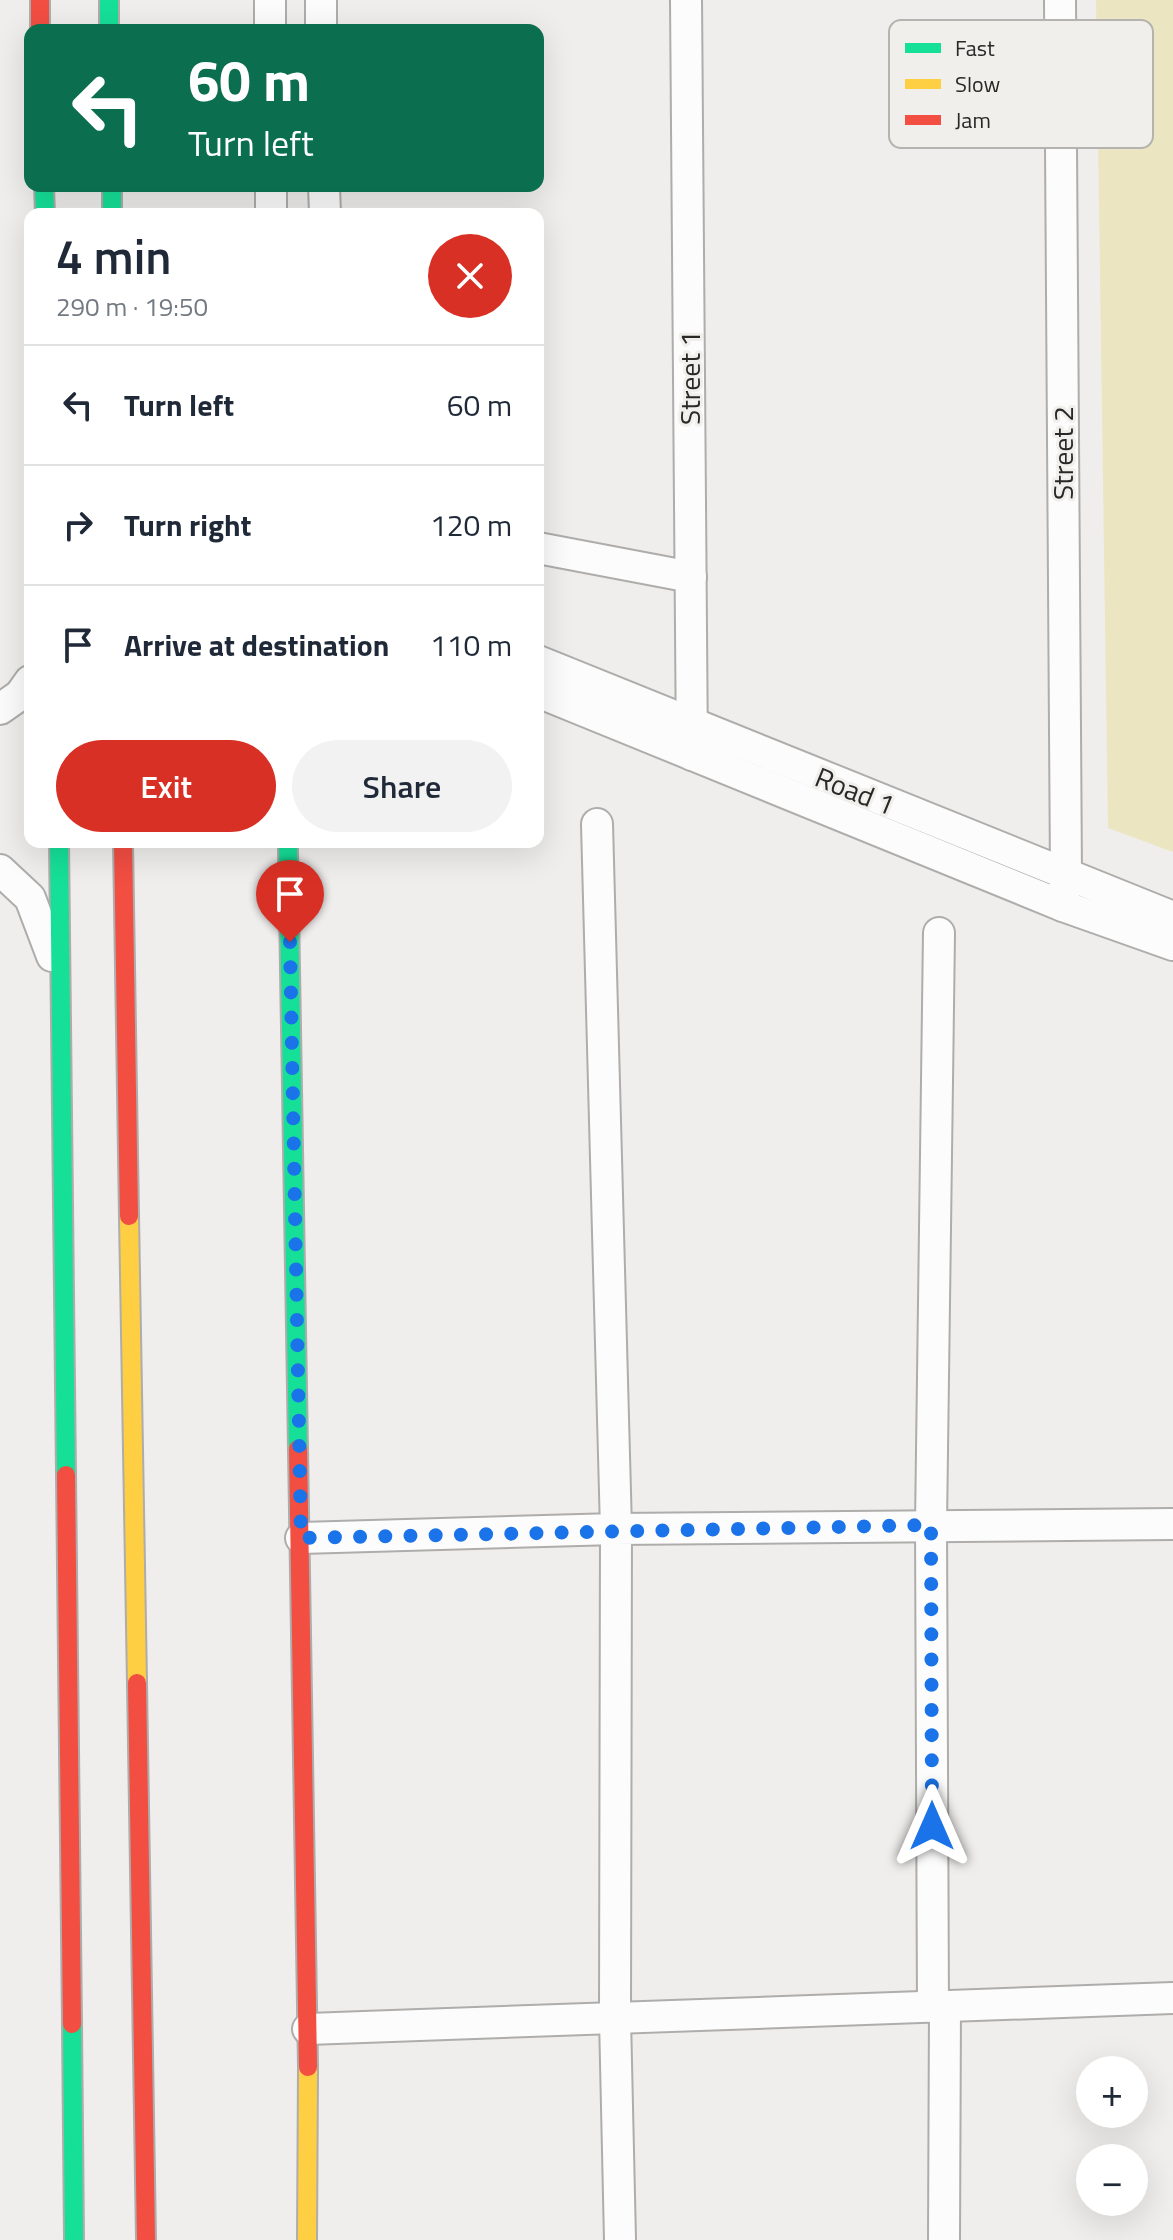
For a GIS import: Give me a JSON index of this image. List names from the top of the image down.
{
  "streets": {
    "street": ["Street 1", "Street 2", "Road 1"]
  },
  "crossings": [
    ["Street 1", "Road 1"],
    ["Street 2", "Road 1"]
  ],
  "legend": ["Fast", "Slow", "Jam"],
  "page": {
    "turn": ["60 m", "Turn left"],
    "heading": ["4 min", "290 m · 19:50"],
    "list": [
      {
        "name": "Turn left",
        "value": "60 m"
      },
      {
        "name": "Turn right",
        "value": "120 m"
      },
      {
        "name": "Arrive at destination",
        "value": "110 m"
      }
    ],
    "buttons": ["Exit", "Share"],
    "map_buttons": ["+", "−"]
  }
}
